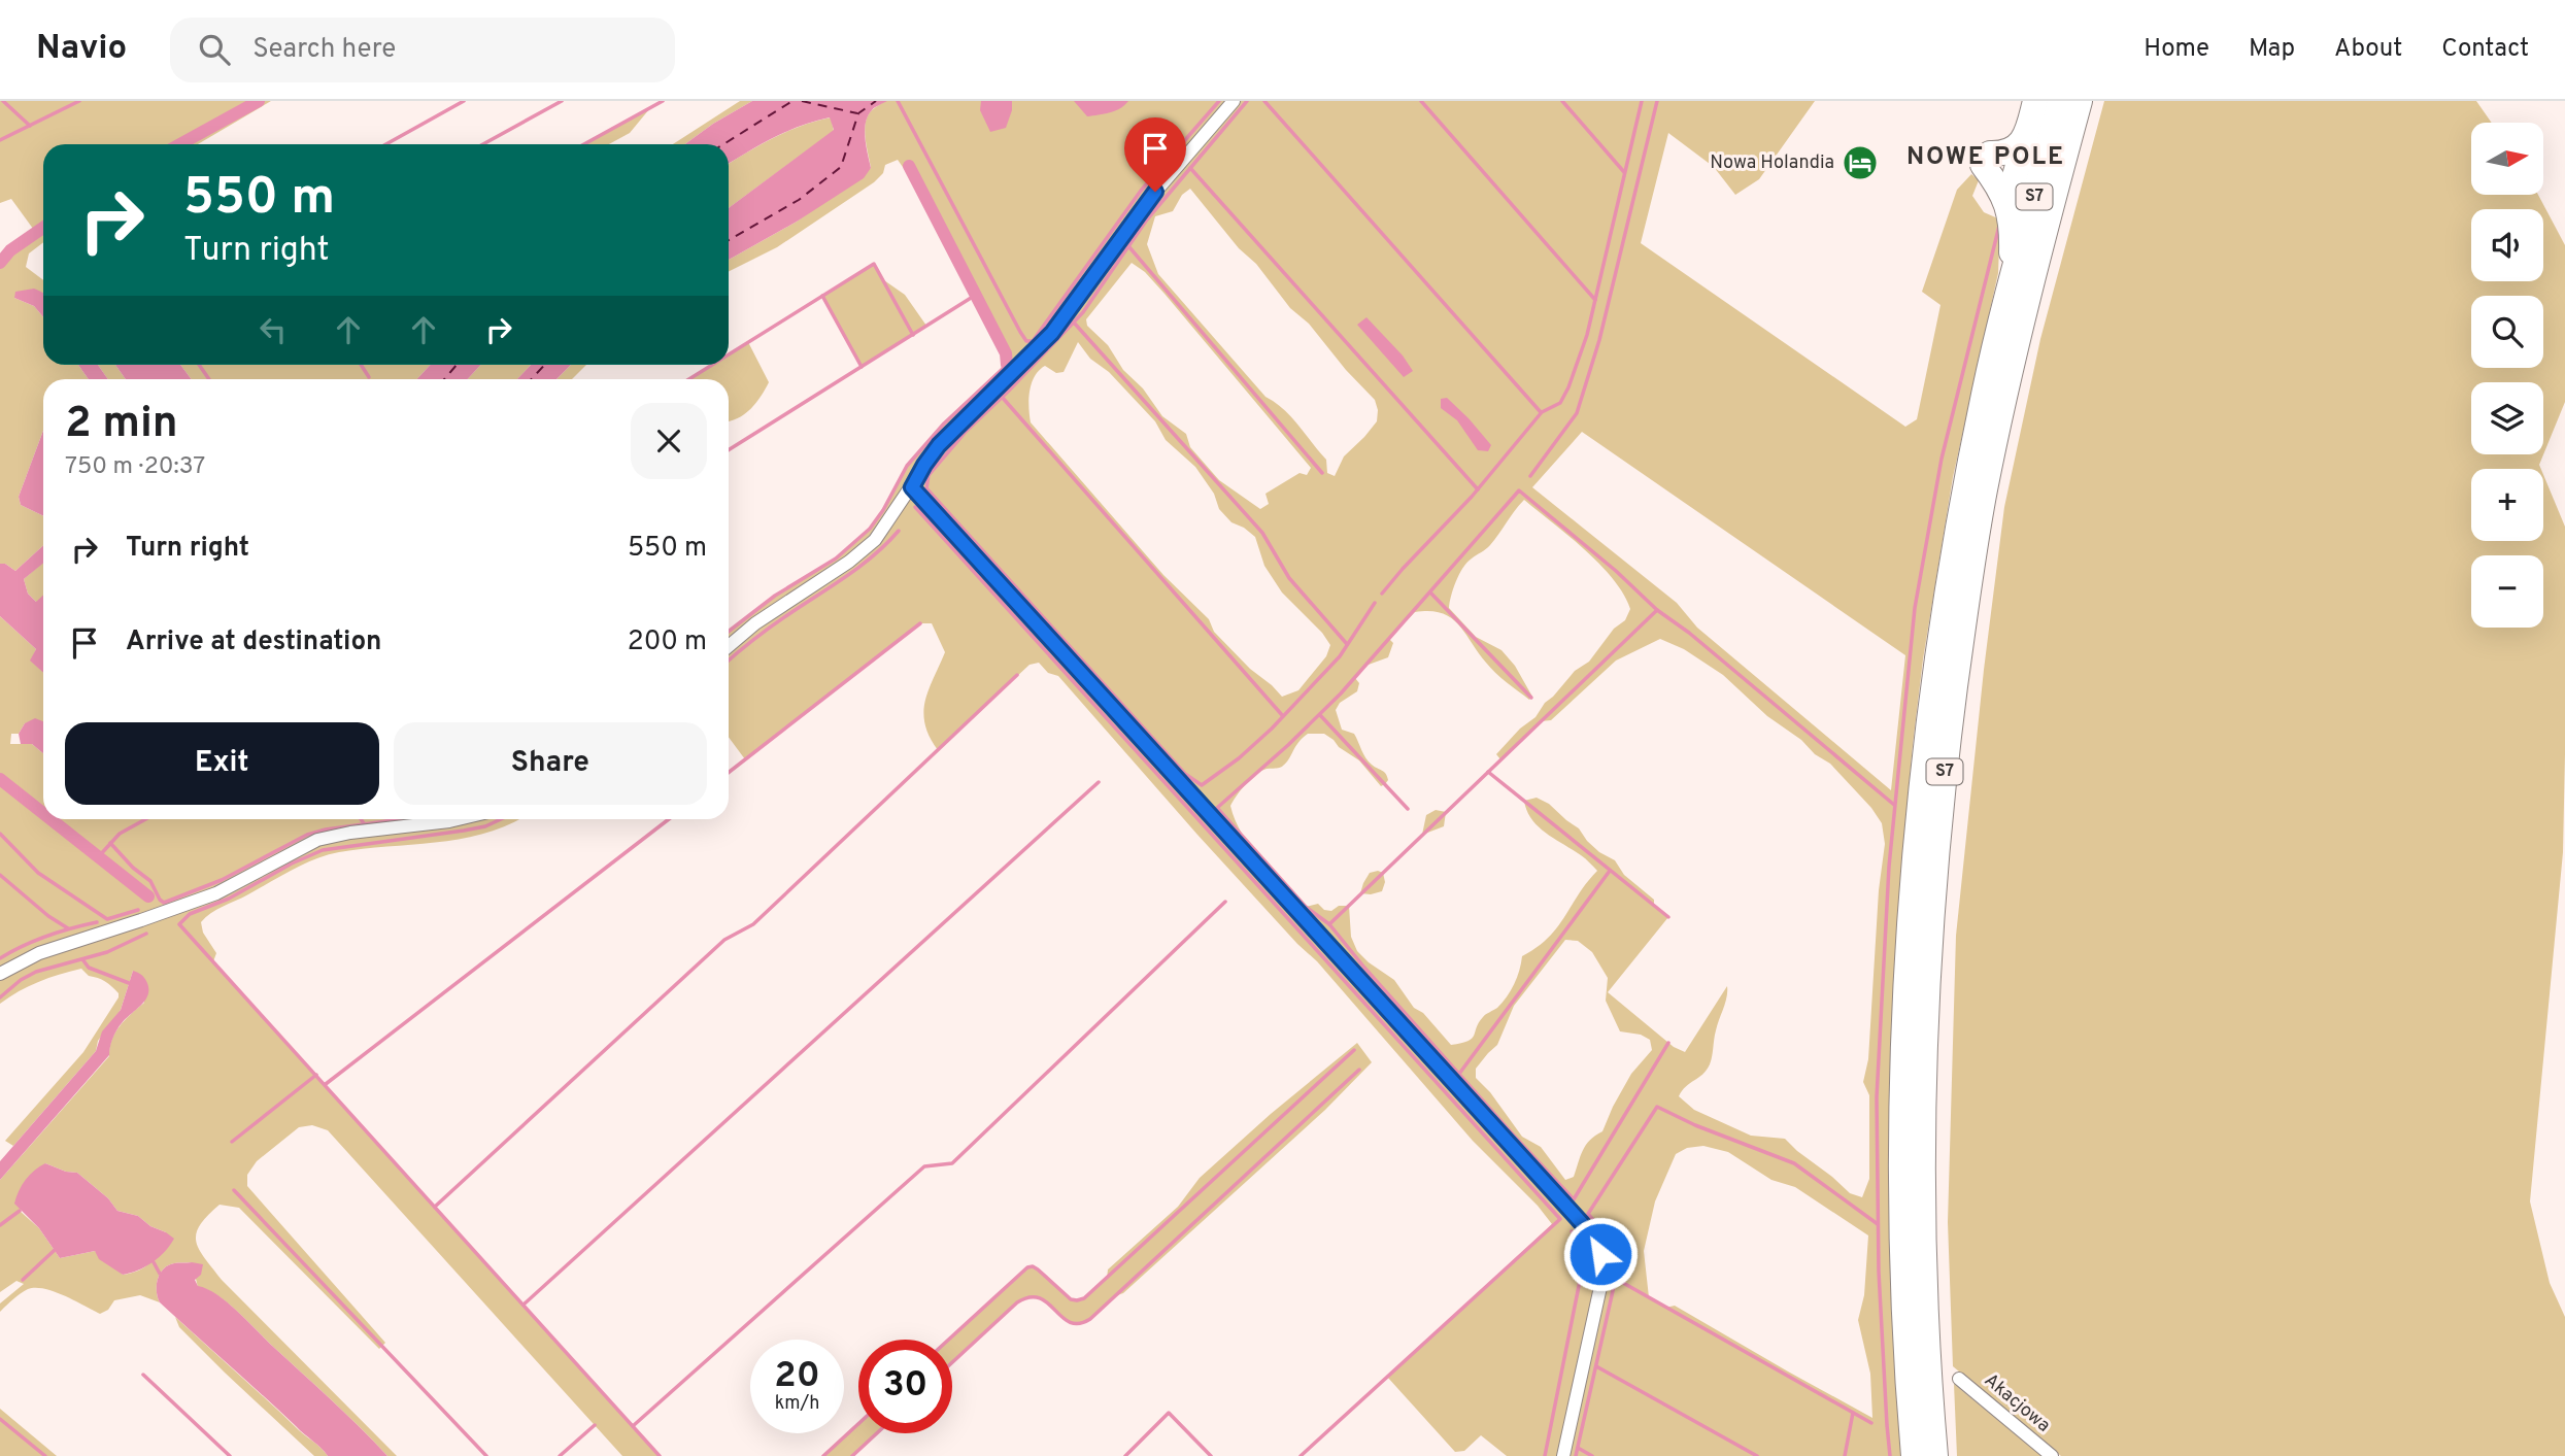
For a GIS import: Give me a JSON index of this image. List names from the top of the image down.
{
  "streets": {
    "highway": ["S7"],
    "street": ["Akacjowa"]
  },
  "districts": ["NOWE POLE"],
  "places": {
    "hotel": ["Nowa Holandia"]
  },
  "north": "right",
  "page": {
    "header": "Navio",
    "search": "Search here",
    "nav": [
      "Home",
      "Map",
      "About",
      "Contact"
    ],
    "map_buttons": ["+", "−"],
    "turn": ["550 m", "Turn right"],
    "heading": ["2 min", "750 m · 20:37"],
    "list": [
      {
        "name": "Turn right",
        "value": "550 m"
      },
      {
        "name": "Arrive at destination",
        "value": "200 m"
      }
    ],
    "buttons": ["Exit", "Share"],
    "speed": "20 km/h",
    "limit": "30"
  }
}
